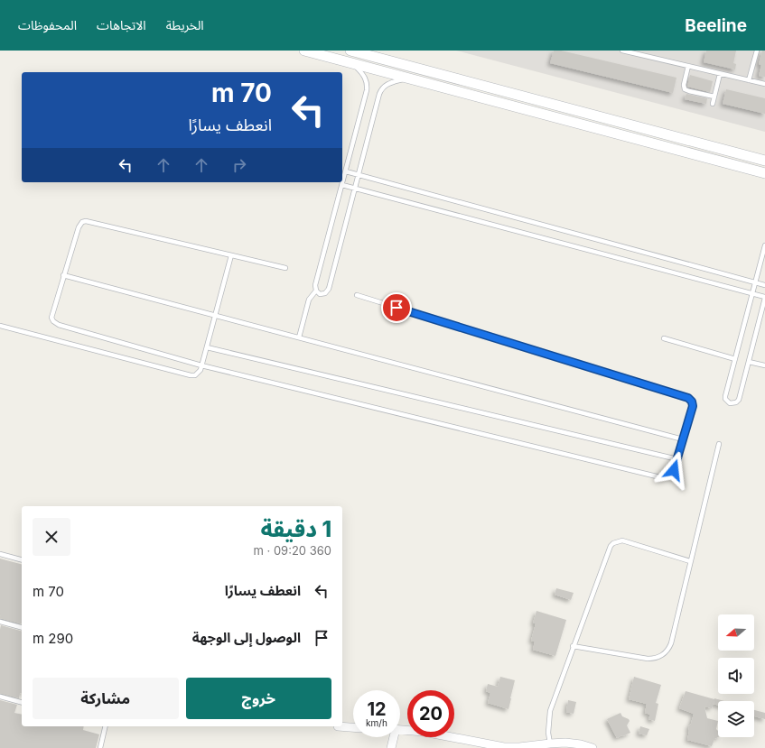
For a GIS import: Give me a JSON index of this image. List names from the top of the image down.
{
  "north": "left",
  "page": {
    "header": "Beeline",
    "nav": ["الخريطة", "الاتجاهات", "المحفوظات"],
    "turn": ["70 m", "انعطف يسارًا"],
    "heading": ["1 دقيقة", "360 m · 09:20"],
    "list": [
      {
        "name": "انعطف يسارًا",
        "value": "70 m"
      },
      {
        "name": "الوصول إلى الوجهة",
        "value": "290 m"
      }
    ],
    "buttons": ["خروج", "مشاركة"],
    "speed": "12 km/h",
    "limit": "20"
  }
}
